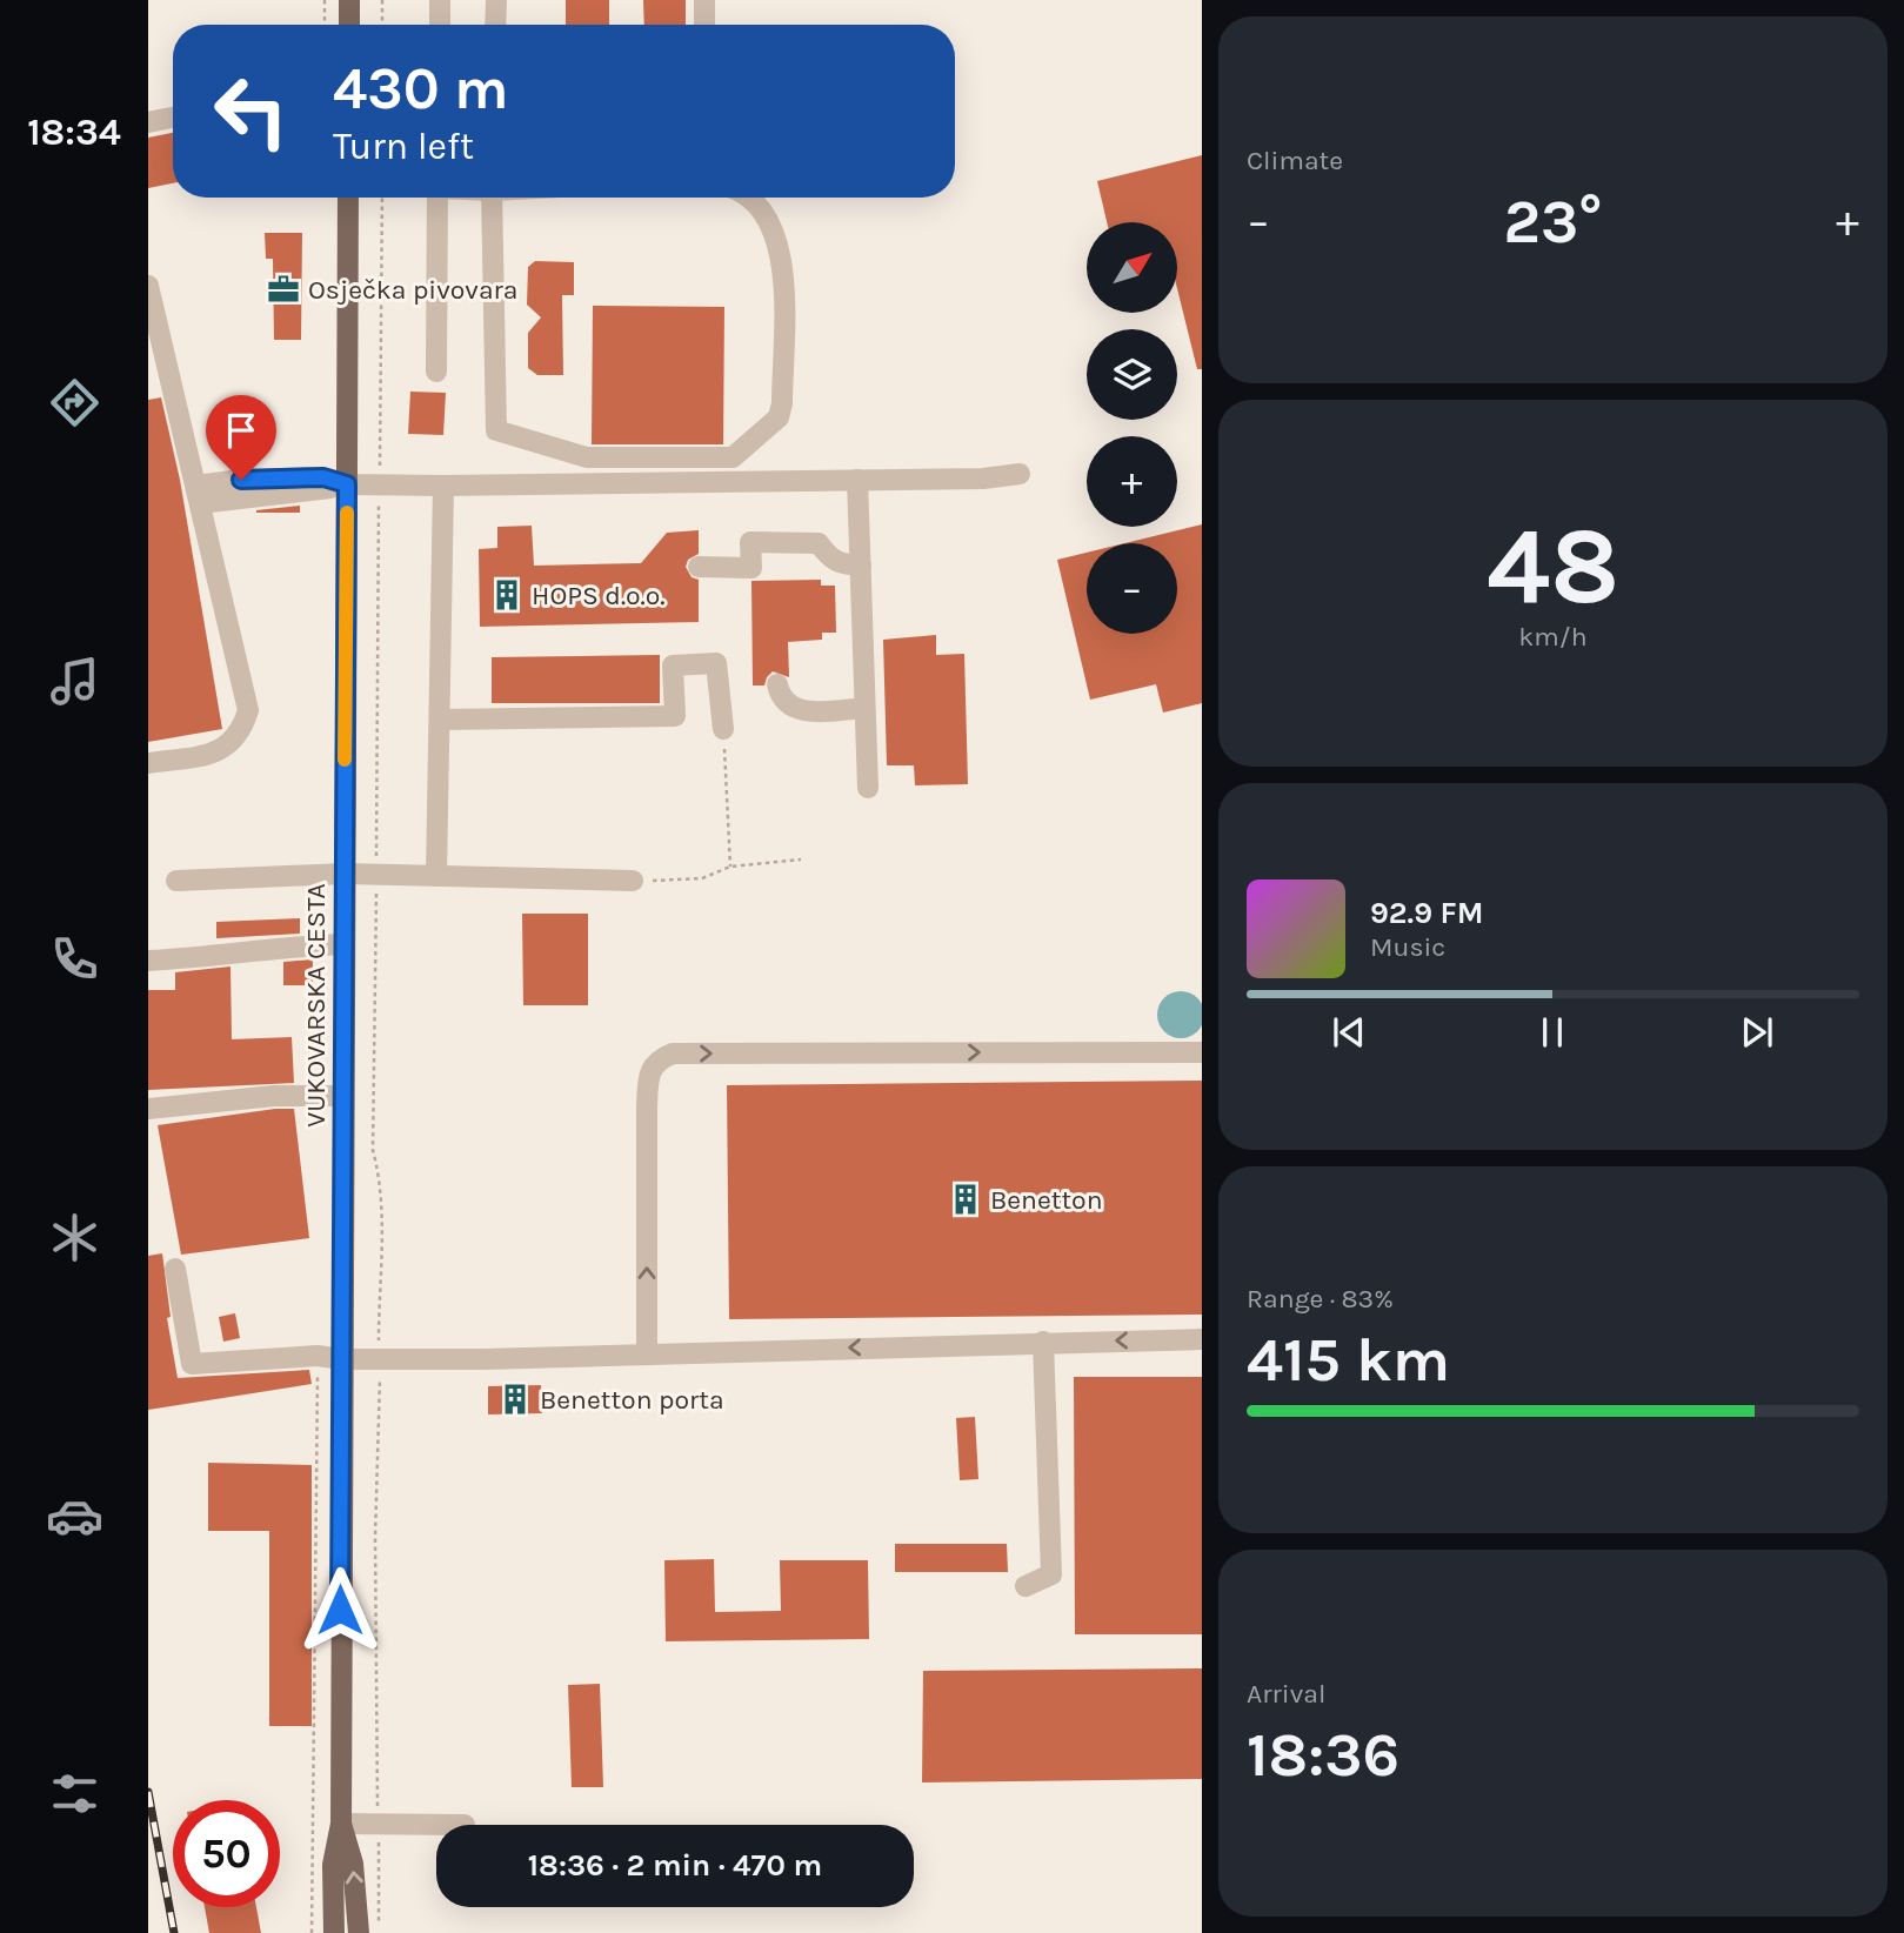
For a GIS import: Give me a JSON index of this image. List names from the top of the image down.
{
  "streets": {
    "main road": ["VUKOVARSKA CESTA"]
  },
  "places": {
    "office": ["Osječka pivovara"],
    "building": ["HOPS d.o.o.", "Benetton", "Benetton porta"]
  },
  "north": "top right",
  "page": {
    "tabs": "18:34",
    "tile": [
      "Climate",
      ["48", "km/h"],
      ["Range · 83%", "415 km"],
      ["Arrival", "18:36"]
    ],
    "turn": ["430 m", "Turn left"],
    "heat": ["−", "23°", "+"],
    "map_buttons": ["+", "−"],
    "song": ["92.9 FM", "Music"],
    "limit": "50",
    "trip": "18:36 · 2 min · 470 m"
  }
}
